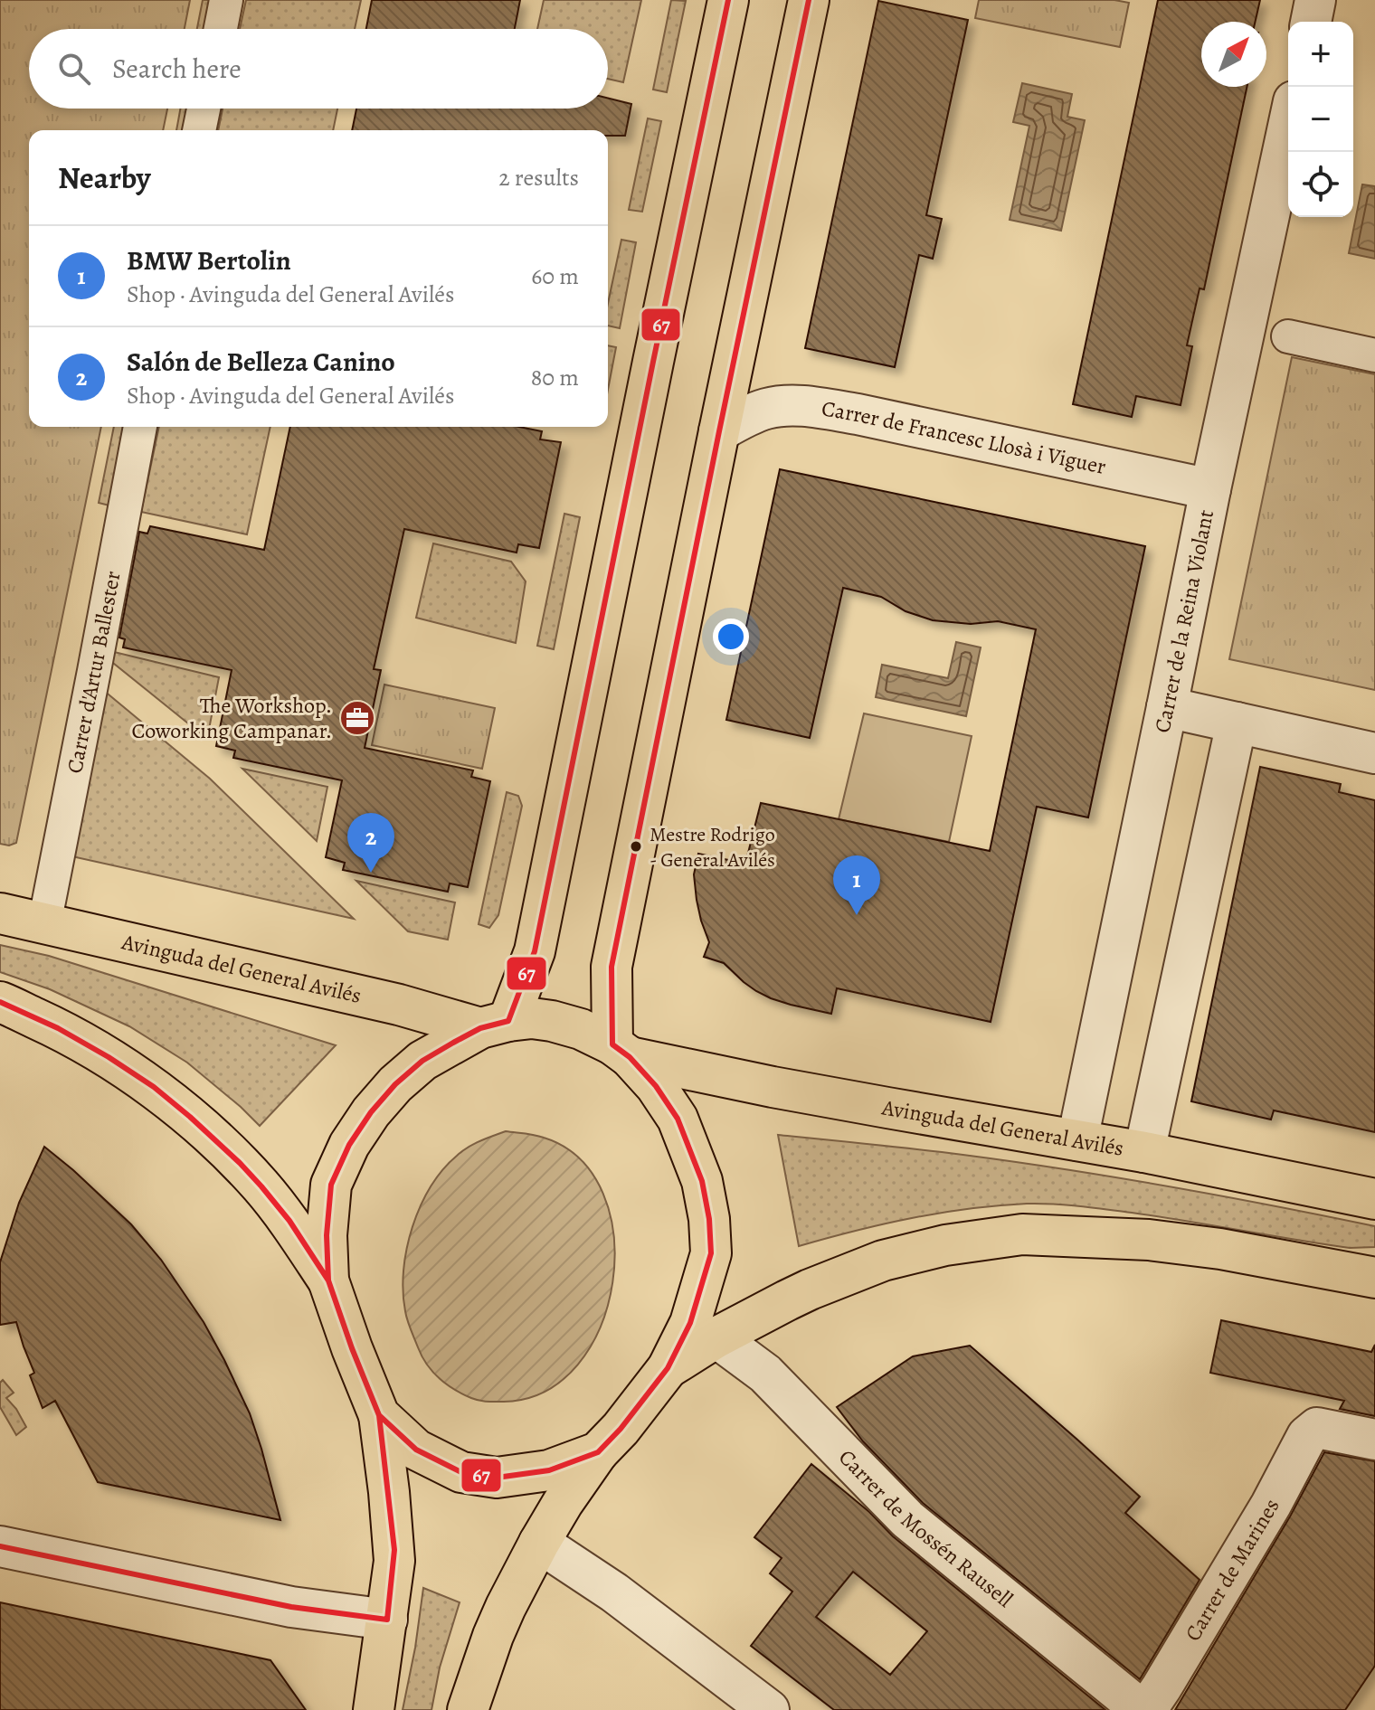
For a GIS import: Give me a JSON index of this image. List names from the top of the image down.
{
  "streets": {
    "main road": ["Avinguda del General Avilés"],
    "street": [
      "Carrer de Francesc Llosà i Viguer",
      "Carrer de la Reina Violant",
      "Carrer d'Artur Ballester",
      "Carrer de Mossén Rausell",
      "Carrer de Marines"
    ]
  },
  "crossings": [
    ["Carrer de Francesc Llosà i Viguer", "Carrer de la Reina Violant"],
    ["Carrer de la Reina Violant", "Avinguda del General Avilés"],
    ["Carrer d'Artur Ballester", "Avinguda del General Avilés"],
    ["Carrer de Mossén Rausell", "Carrer de Marines"]
  ],
  "places": {
    "office": ["The Workshop. Coworking Campanar."],
    "other": ["Mestre Rodrigo - General Avilés"]
  },
  "lines": ["transit line 67"],
  "north": "top right",
  "page": {
    "map_buttons": ["+", "−"],
    "search": "Search here",
    "heading": ["Nearby", "2 results"],
    "list": [
      {
        "mark": "1",
        "name": "BMW Bertolin",
        "note": "Shop · Avinguda del General Avilés",
        "value": "60 m"
      },
      {
        "mark": "2",
        "name": "Salón de Belleza Canino",
        "note": "Shop · Avinguda del General Avilés",
        "value": "80 m"
      }
    ],
    "pins": ["2", "1"]
  }
}
